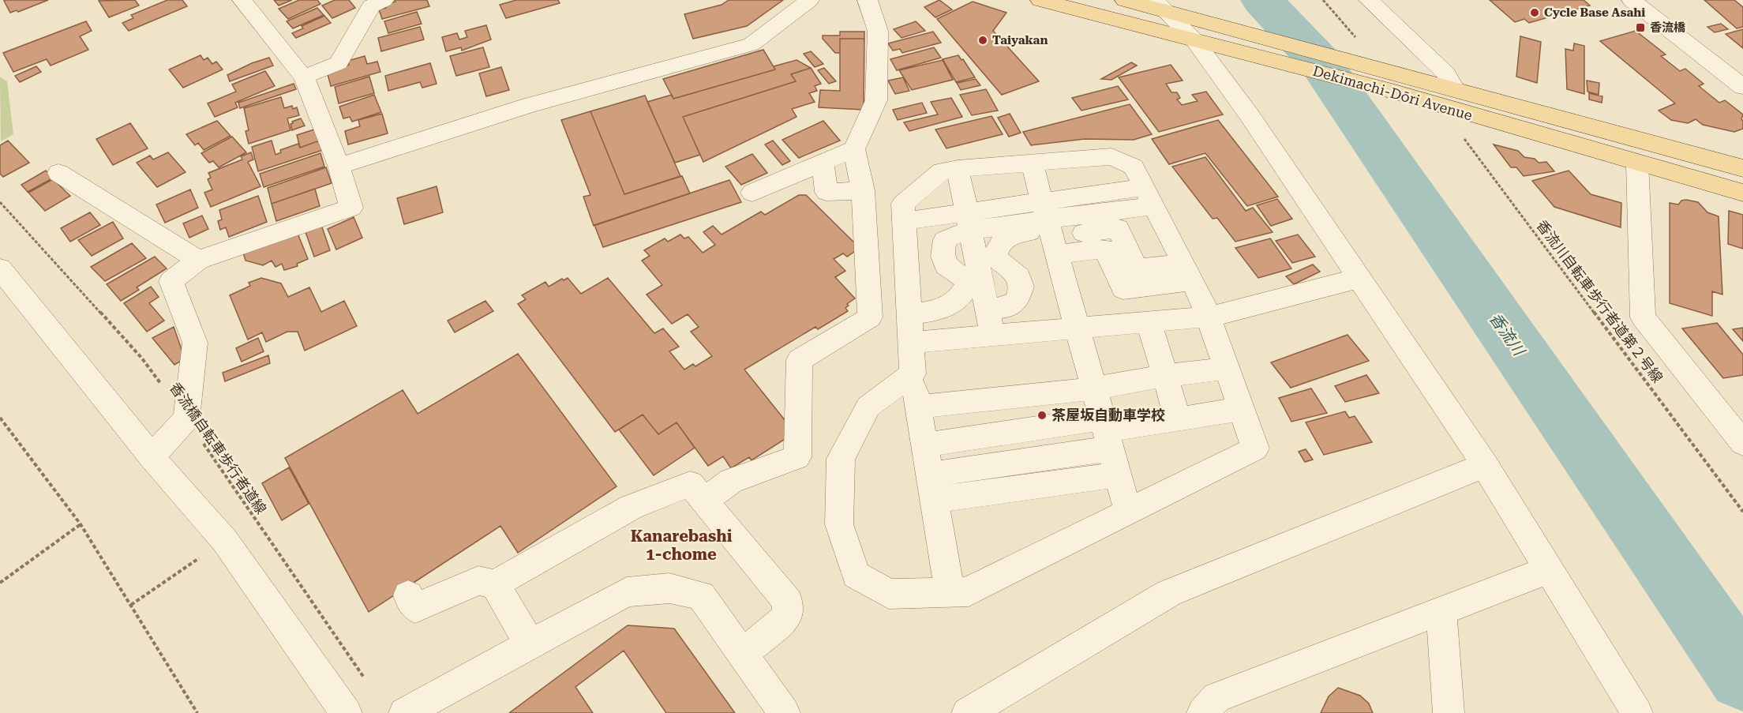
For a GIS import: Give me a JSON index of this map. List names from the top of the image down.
{
  "streets": {
    "main road": ["Dekimachi-Dōri Avenue"],
    "path": ["香流川自転車歩行者道第２号線", "香流橋自転車歩行者道線"]
  },
  "crossings": [
    ["Dekimachi-Dōri Avenue", "香流川自転車歩行者道第２号線"]
  ],
  "districts": ["Kanarebashi 1-chome"],
  "water": ["香流川"],
  "places": {
    "other": ["Cycle Base Asahi", "Taiyakan", "茶屋坂自動車学校"],
    "transit": ["香流橋"]
  }
}
